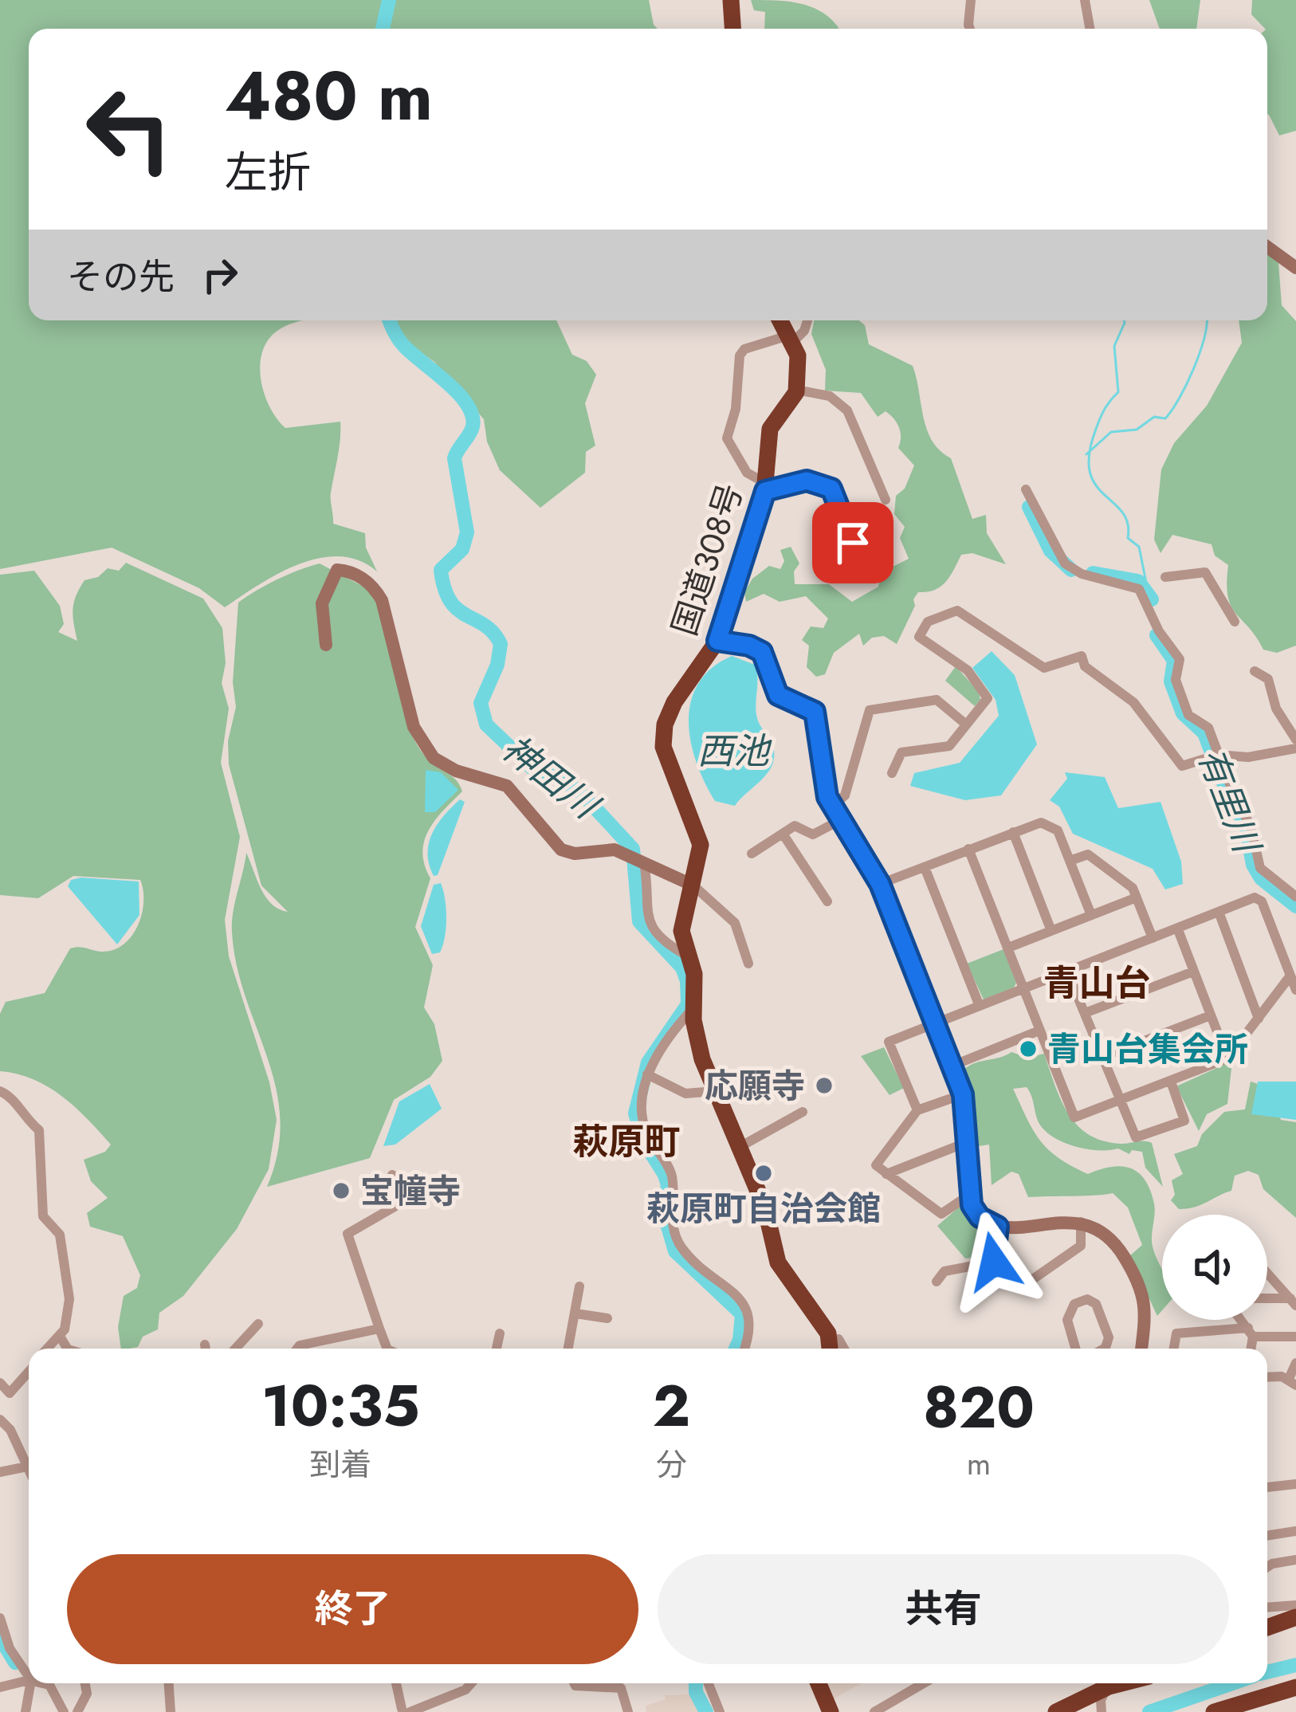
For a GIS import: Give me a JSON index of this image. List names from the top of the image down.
{
  "streets": {
    "highway": ["国道308号"]
  },
  "districts": ["青山台", "萩原町"],
  "water": ["西池", "神田川", "有里川"],
  "places": [
    "青山台集会所",
    "応願寺",
    "萩原町自治会館",
    "宝幢寺"
  ],
  "page": {
    "turn": ["480 m", "左折"],
    "then": "その先",
    "eta": [
      "10:35",
      "到着",
      "2",
      "分",
      "820",
      "m"
    ],
    "buttons": ["終了", "共有"]
  }
}
